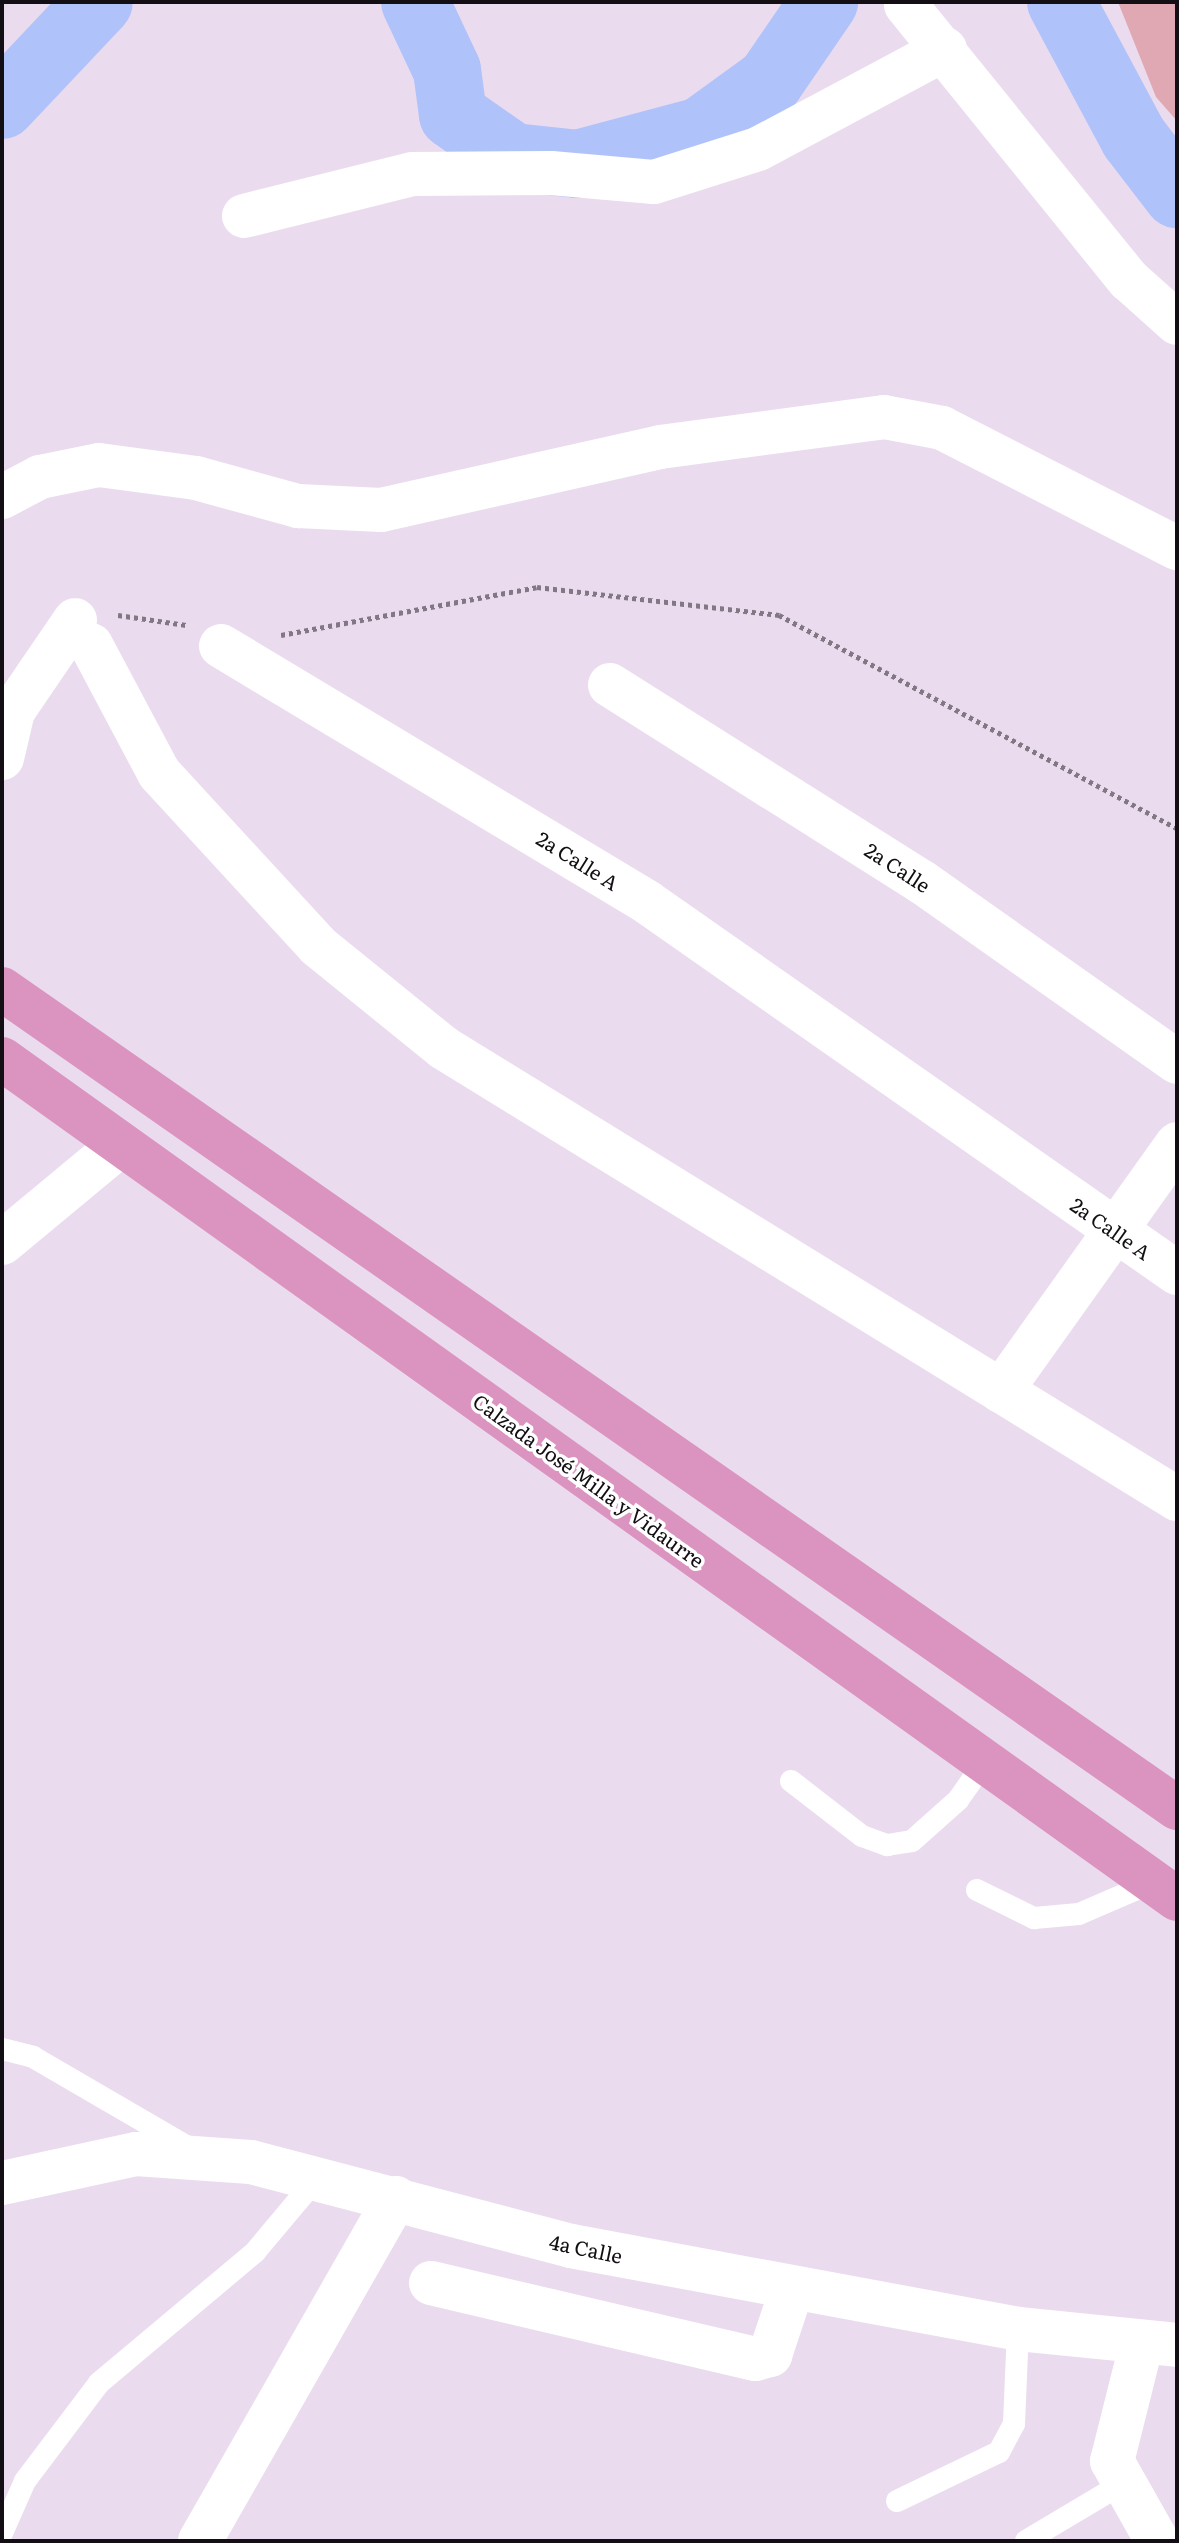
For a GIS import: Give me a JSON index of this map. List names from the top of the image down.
{
  "streets": {
    "highway": ["Calzada José Milla y Vidaurre"],
    "street": ["2a Calle A", "2a Calle", "4a Calle"]
  }
}
